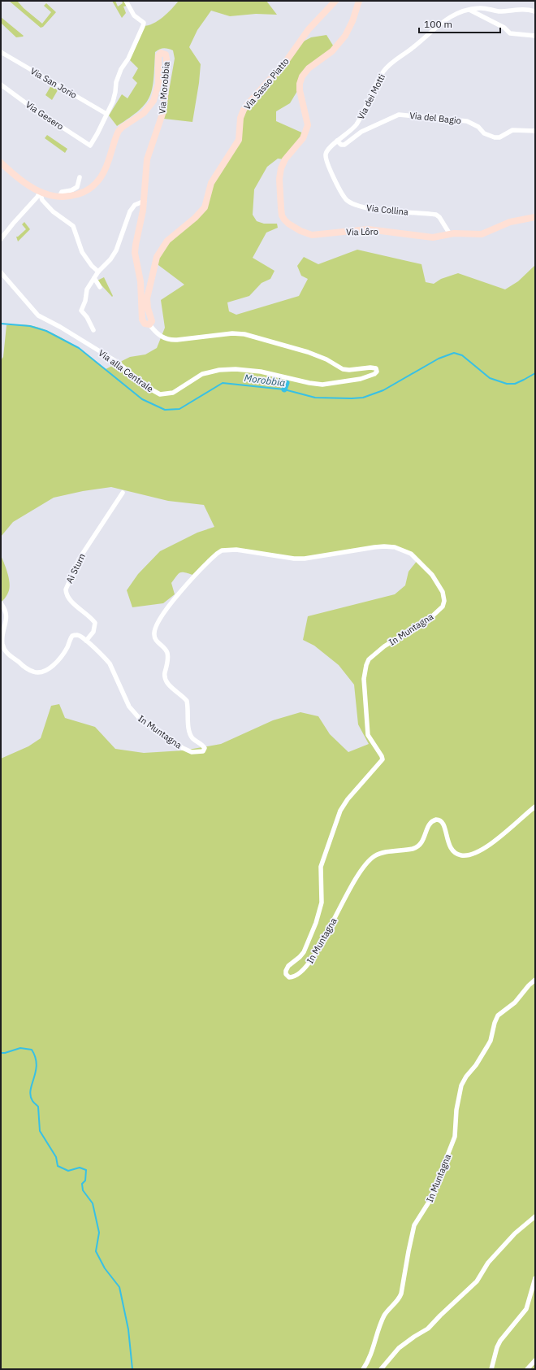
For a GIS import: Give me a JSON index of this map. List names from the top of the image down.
{
  "streets": {
    "street": [
      "Via San Jorio",
      "Via Sasso Piatto",
      "Via Morobbia",
      "Via dei Motti",
      "Via Gesero",
      "Via del Bagio",
      "Via Collina",
      "Via Lôro",
      "Via alla Centrale",
      "Ai Sturn",
      "In Muntagna"
    ]
  },
  "crossings": [
    ["Via San Jorio", "Via Gesero"],
    ["Via Sasso Piatto", "Via Morobbia"],
    ["Via Sasso Piatto", "Via alla Centrale"],
    ["Via Morobbia", "Via alla Centrale"],
    ["Via dei Motti", "Via del Bagio"],
    ["Via dei Motti", "Via Collina"],
    ["Via del Bagio", "Via Collina"],
    ["Via Collina", "Via Lôro"],
    ["Ai Sturn", "In Muntagna"]
  ],
  "water": ["Morobbia"],
  "scale_bar": "100 m"
}
